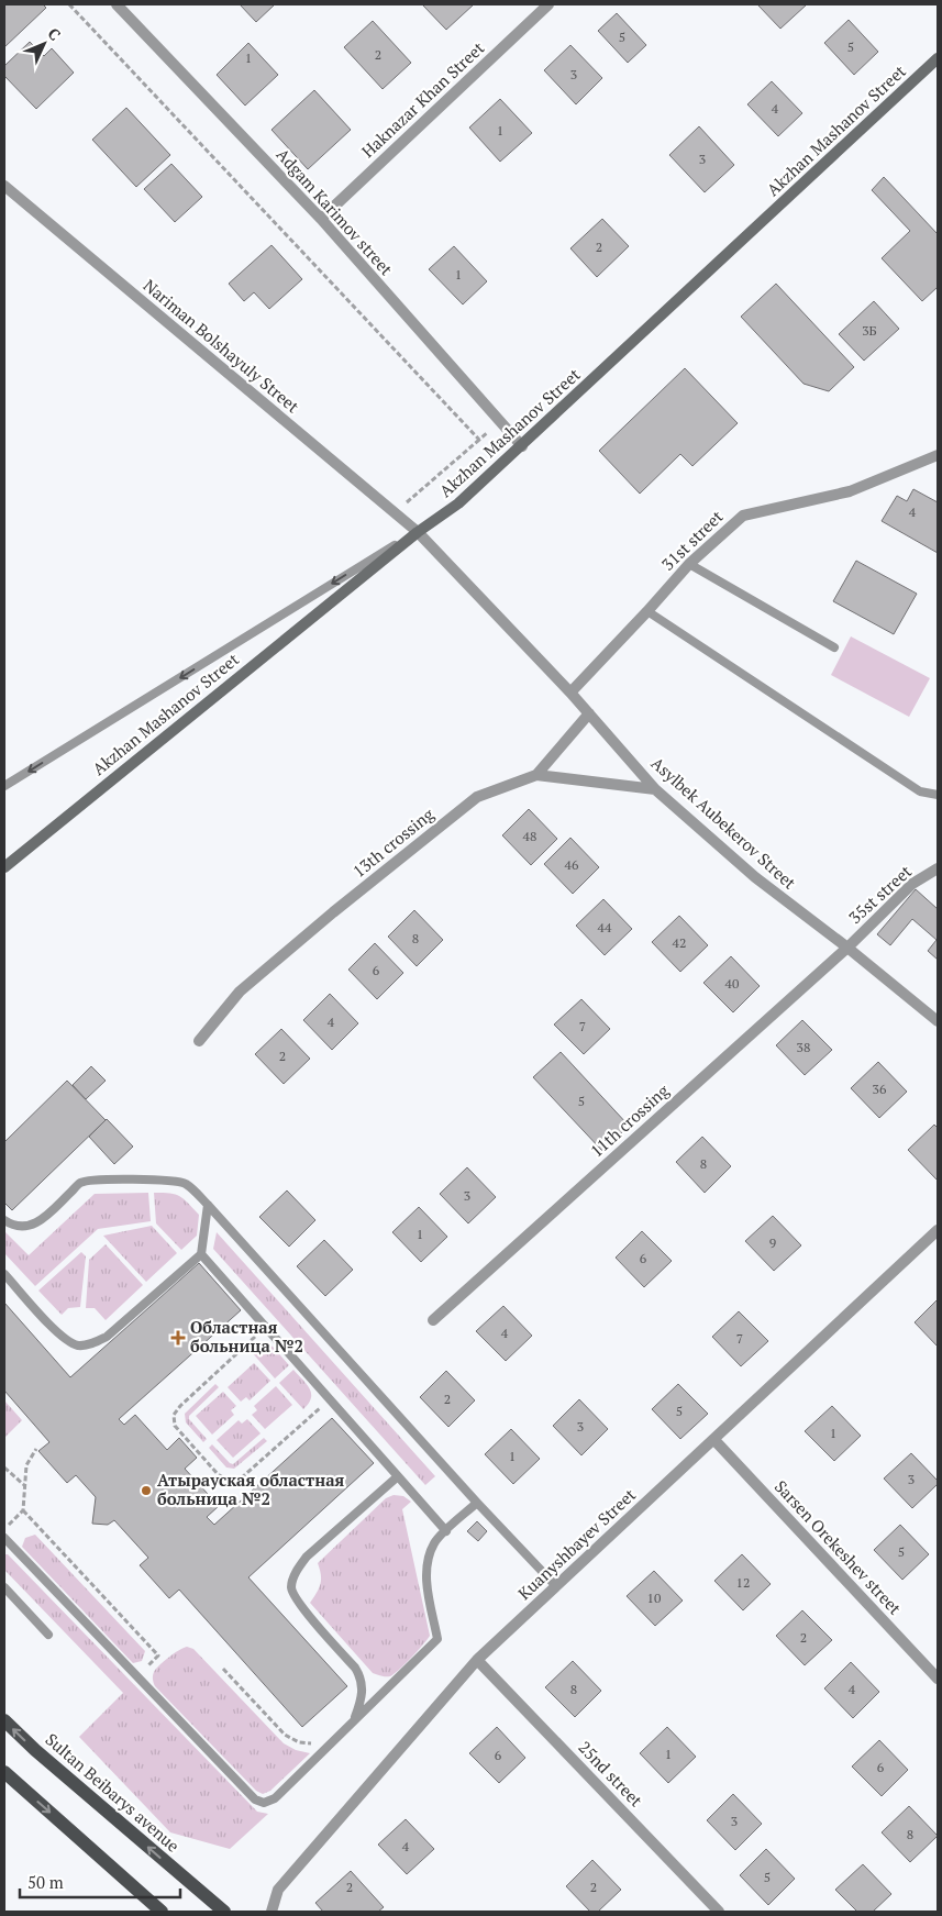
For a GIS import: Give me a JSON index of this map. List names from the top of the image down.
{
  "streets": {
    "main road": ["Sultan Beibarys avenue"],
    "street": [
      "Haknazar Khan Street",
      "Akzhan Mashanov Street",
      "Adgam Karimov street",
      "Nariman Bolshayuly Street",
      "31st street",
      "Asylbek Aubekerov Street",
      "13th crossing",
      "35st street",
      "11th crossing",
      "Kuanyshbayev Street",
      "Sarsen Orekeshev street",
      "25nd street"
    ]
  },
  "crossings": [
    ["Haknazar Khan Street", "Adgam Karimov street"],
    ["Akzhan Mashanov Street", "Adgam Karimov street"],
    ["Akzhan Mashanov Street", "Nariman Bolshayuly Street"],
    ["Akzhan Mashanov Street", "Asylbek Aubekerov Street"],
    ["Nariman Bolshayuly Street", "Asylbek Aubekerov Street"],
    ["31st street", "Asylbek Aubekerov Street"],
    ["Asylbek Aubekerov Street", "13th crossing"],
    ["Asylbek Aubekerov Street", "35st street"],
    ["Asylbek Aubekerov Street", "11th crossing"],
    ["35st street", "11th crossing"],
    ["Kuanyshbayev Street", "Sarsen Orekeshev street"],
    ["Kuanyshbayev Street", "25nd street"]
  ],
  "places": {
    "health": ["Областная больница №2"],
    "other": ["Атырауская областная больница №2"]
  },
  "house_numbers": [
    "5",
    "5",
    "2",
    "1",
    "3",
    "4",
    "1",
    "3",
    "2",
    "1",
    "3Б",
    "4",
    "48",
    "46",
    "44",
    "8",
    "42",
    "6",
    "40",
    "4",
    "7",
    "38",
    "2",
    "36",
    "5",
    "8",
    "3",
    "1",
    "9",
    "6",
    "4",
    "7",
    "2",
    "5",
    "3",
    "1",
    "1",
    "3",
    "5",
    "12",
    "10",
    "2",
    "8",
    "4",
    "1",
    "6",
    "6",
    "3",
    "8",
    "4",
    "5",
    "2",
    "2"
  ],
  "scale_bar": "50 m",
  "north": "top right"
}
